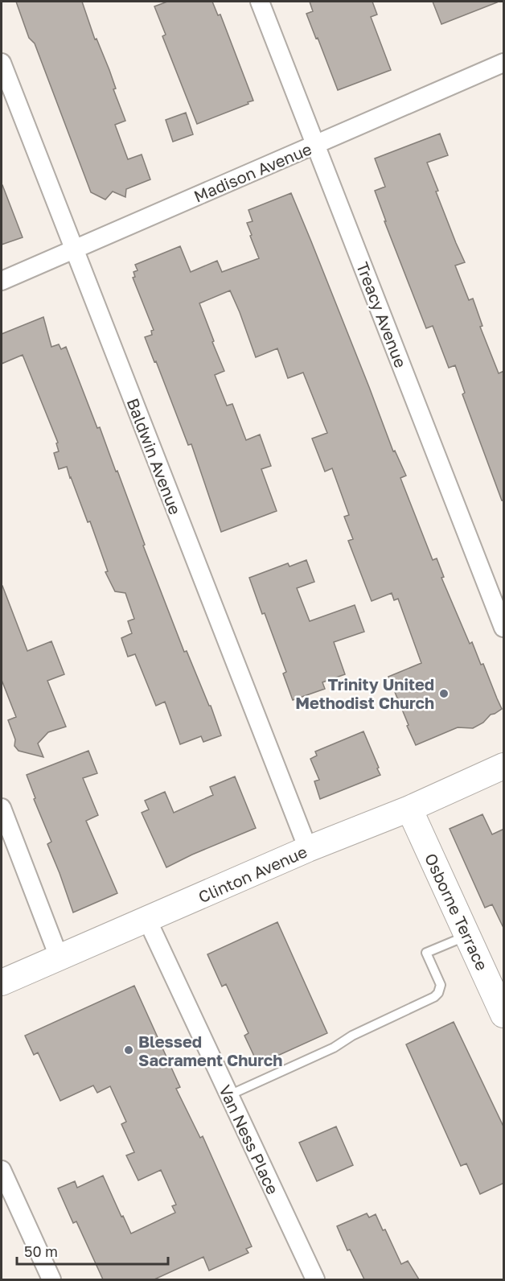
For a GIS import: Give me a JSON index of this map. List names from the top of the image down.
{
  "streets": {
    "main road": ["Clinton Avenue", "Osborne Terrace"],
    "street": [
      "Madison Avenue",
      "Treacy Avenue",
      "Baldwin Avenue",
      "Van Ness Place"
    ]
  },
  "crossings": [
    ["Madison Avenue", "Treacy Avenue"],
    ["Madison Avenue", "Baldwin Avenue"],
    ["Baldwin Avenue", "Clinton Avenue"],
    ["Clinton Avenue", "Osborne Terrace"],
    ["Clinton Avenue", "Van Ness Place"]
  ],
  "places": ["Trinity United Methodist Church", "Blessed Sacrament Church"],
  "scale_bar": "50 m"
}
